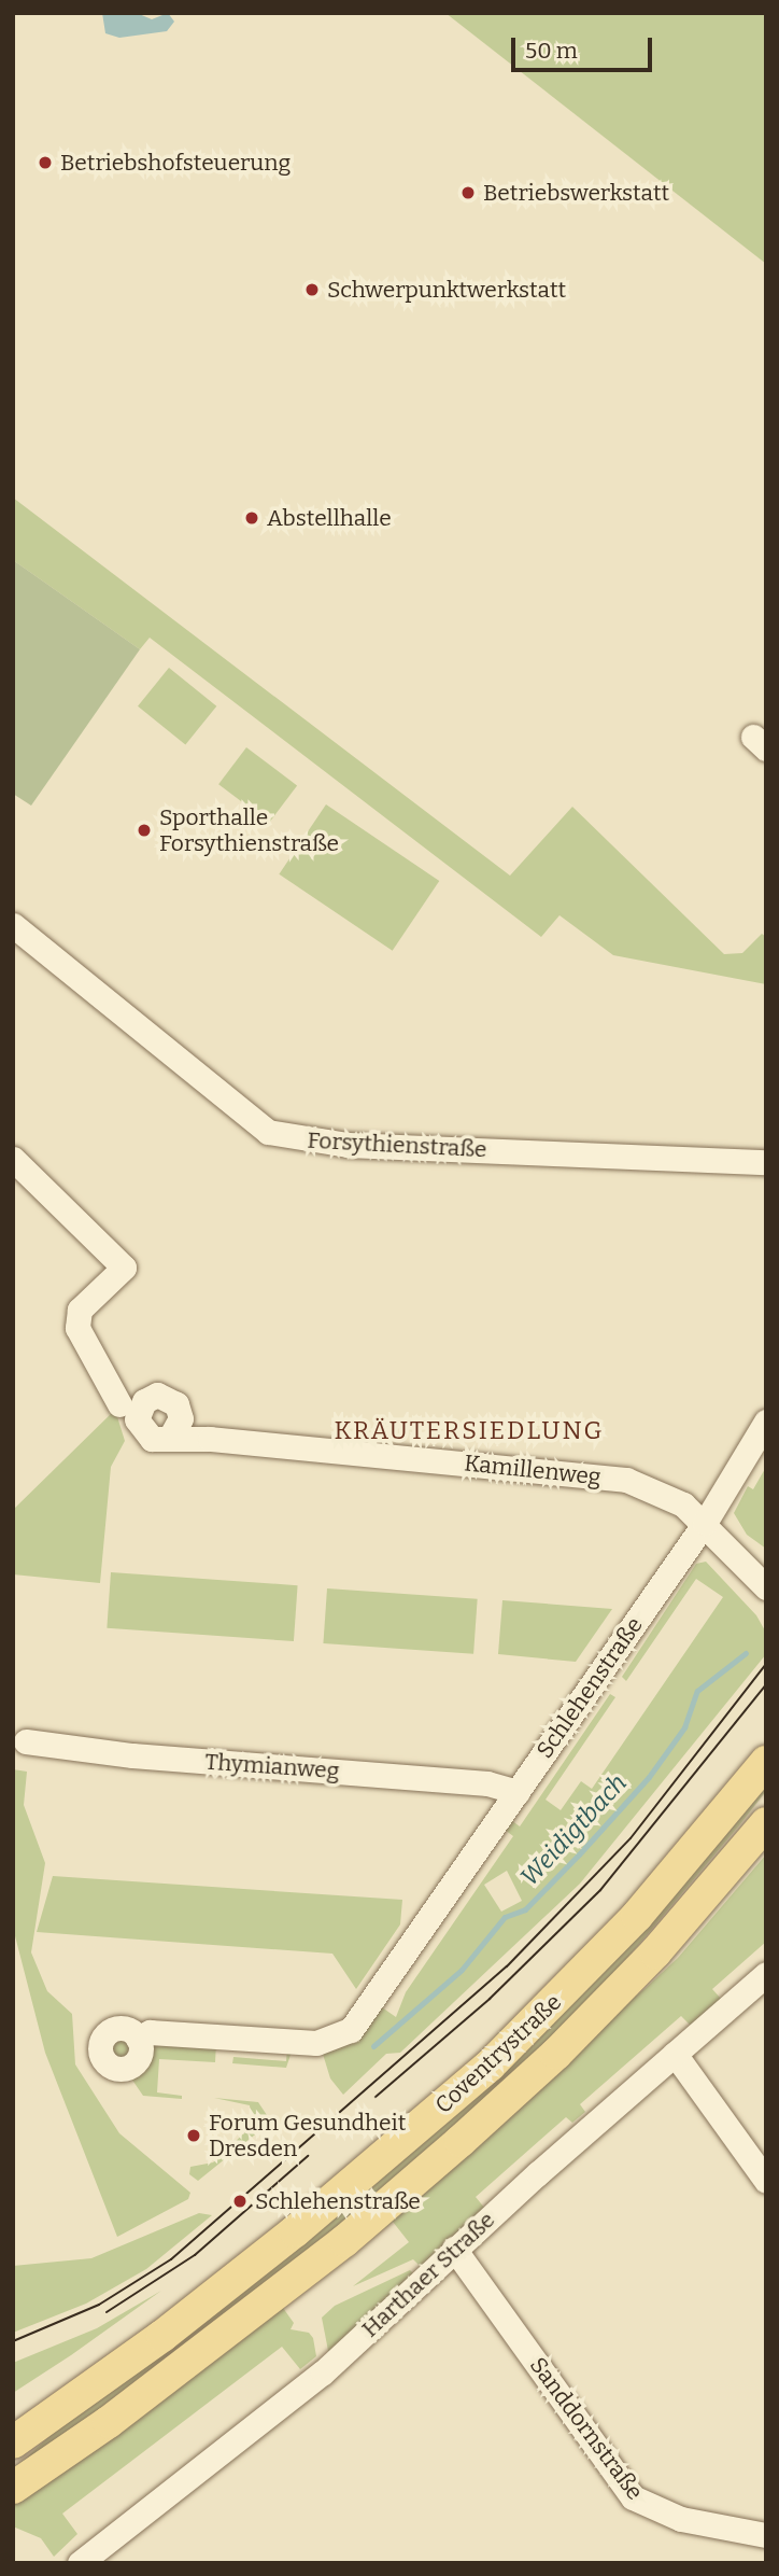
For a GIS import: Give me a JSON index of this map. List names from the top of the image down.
{
  "streets": {
    "main road": ["Coventrystraße"],
    "street": [
      "Forsythienstraße",
      "Kamillenweg",
      "Schlehenstraße",
      "Thymianweg",
      "Harthaer Straße",
      "Sanddornstraße"
    ]
  },
  "crossings": [
    ["Kamillenweg", "Schlehenstraße"],
    ["Schlehenstraße", "Thymianweg"],
    ["Harthaer Straße", "Sanddornstraße"]
  ],
  "districts": ["KRÄUTERSIEDLUNG"],
  "water": ["Weidigtbach"],
  "places": [
    "Betriebshofsteuerung",
    "Betriebswerkstatt",
    "Schwerpunktwerkstatt",
    "Abstellhalle",
    "Sporthalle Forsythienstraße",
    "Forum Gesundheit Dresden",
    "Schlehenstraße"
  ],
  "scale_bar": "50 m"
}
